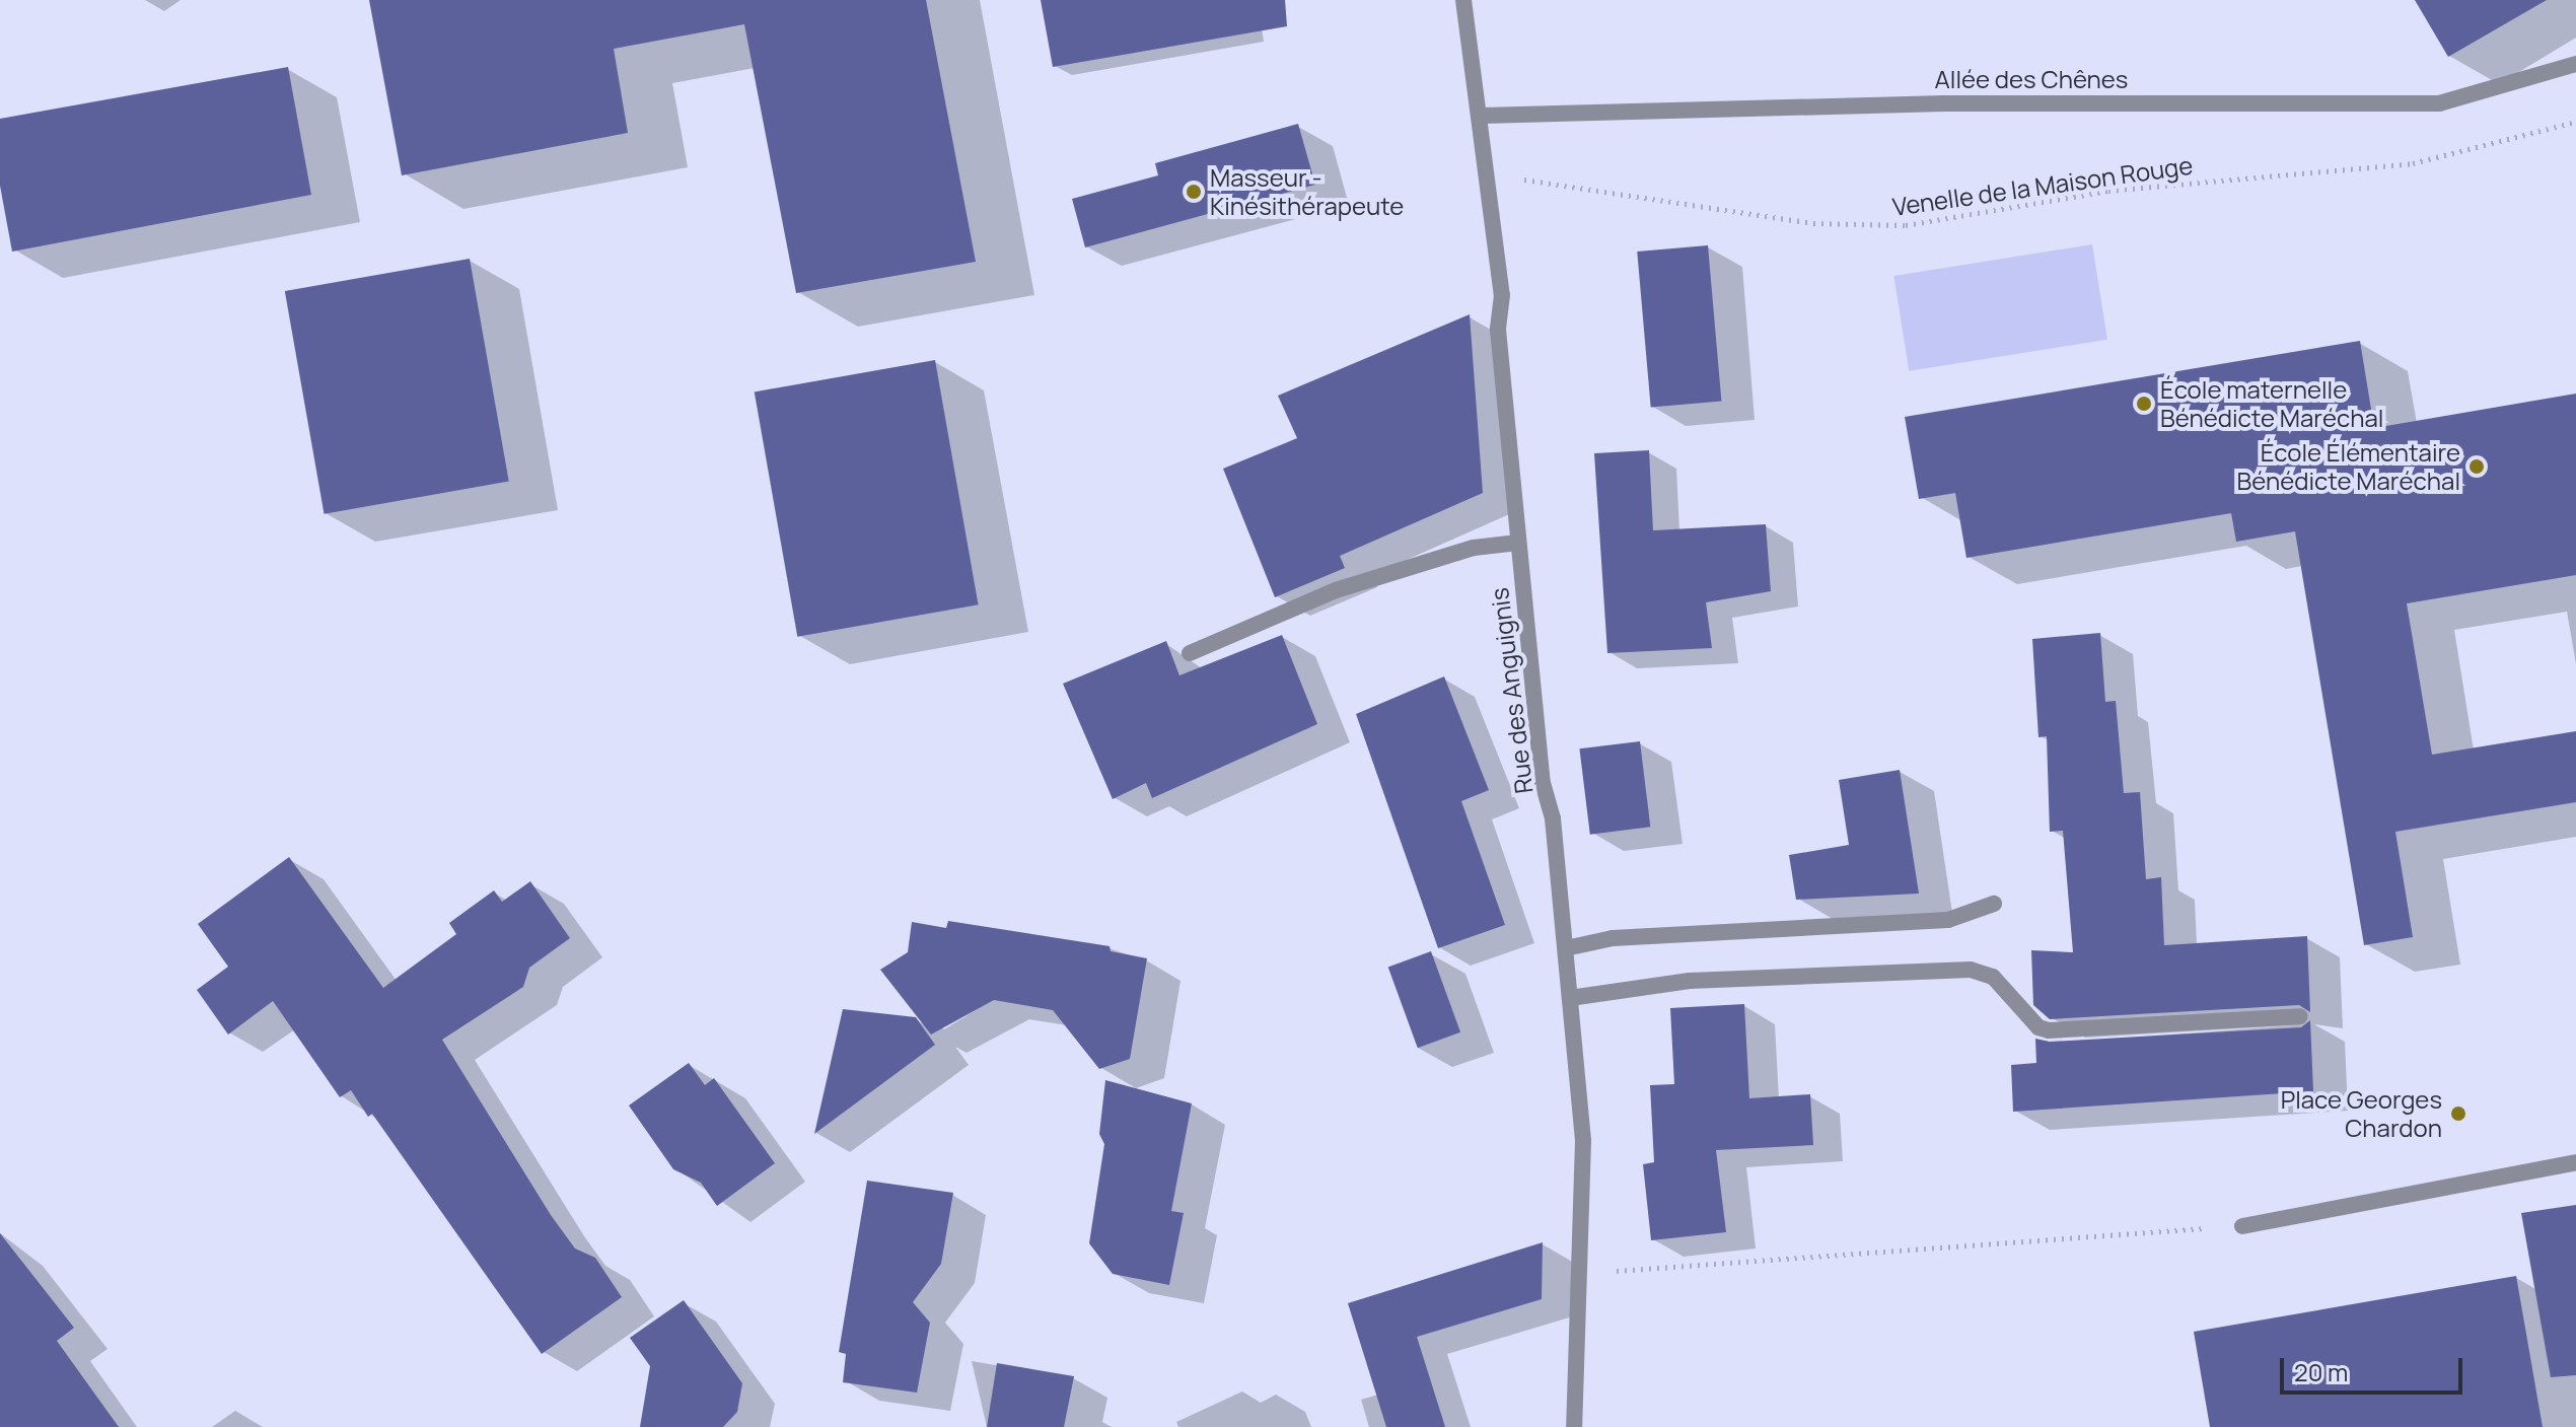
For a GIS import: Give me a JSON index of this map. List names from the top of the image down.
{
  "streets": {
    "street": ["Allée des Chênes", "Rue des Anguignis"],
    "path": ["Venelle de la Maison Rouge"]
  },
  "crossings": [
    ["Allée des Chênes", "Rue des Anguignis"]
  ],
  "places": [
    "Masseur - Kinésithérapeute",
    "École maternelle Bénédicte Maréchal",
    "École Élémentaire Bénédicte Maréchal",
    "Place Georges Chardon"
  ],
  "scale_bar": "20 m"
}
